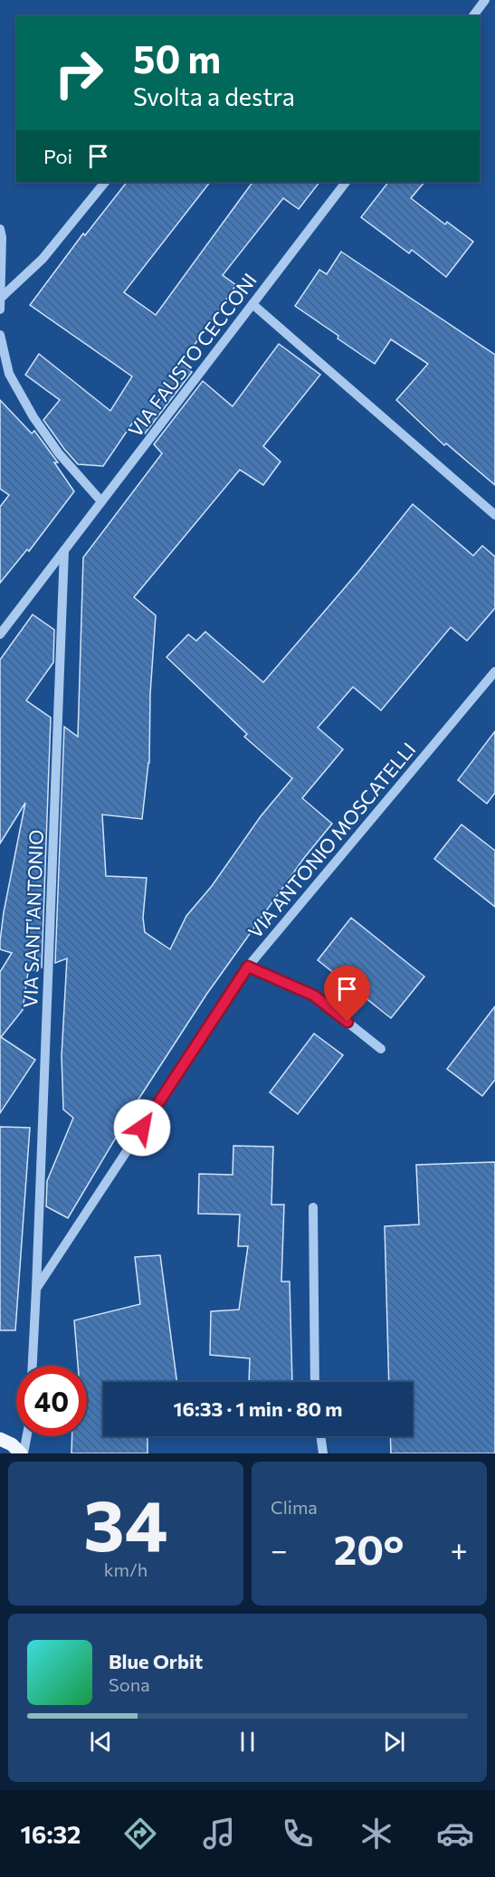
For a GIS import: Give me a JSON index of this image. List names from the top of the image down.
{
  "streets": {
    "street": ["VIA FAUSTO CECCONI", "VIA ANTONIO MOSCATELLI", "VIA SANT'ANTONIO"]
  },
  "crossings": [
    ["VIA FAUSTO CECCONI", "VIA SANT'ANTONIO"],
    ["VIA ANTONIO MOSCATELLI", "VIA SANT'ANTONIO"]
  ],
  "page": {
    "turn": ["50 m", "Svolta a destra"],
    "then": "Poi",
    "limit": "40",
    "trip": "16:33 · 1 min · 80 m",
    "tile": [
      ["34", "km/h"],
      "Clima"
    ],
    "heat": ["−", "20°", "+"],
    "song": ["Blue Orbit", "Sona"],
    "tabs": "16:32"
  }
}
